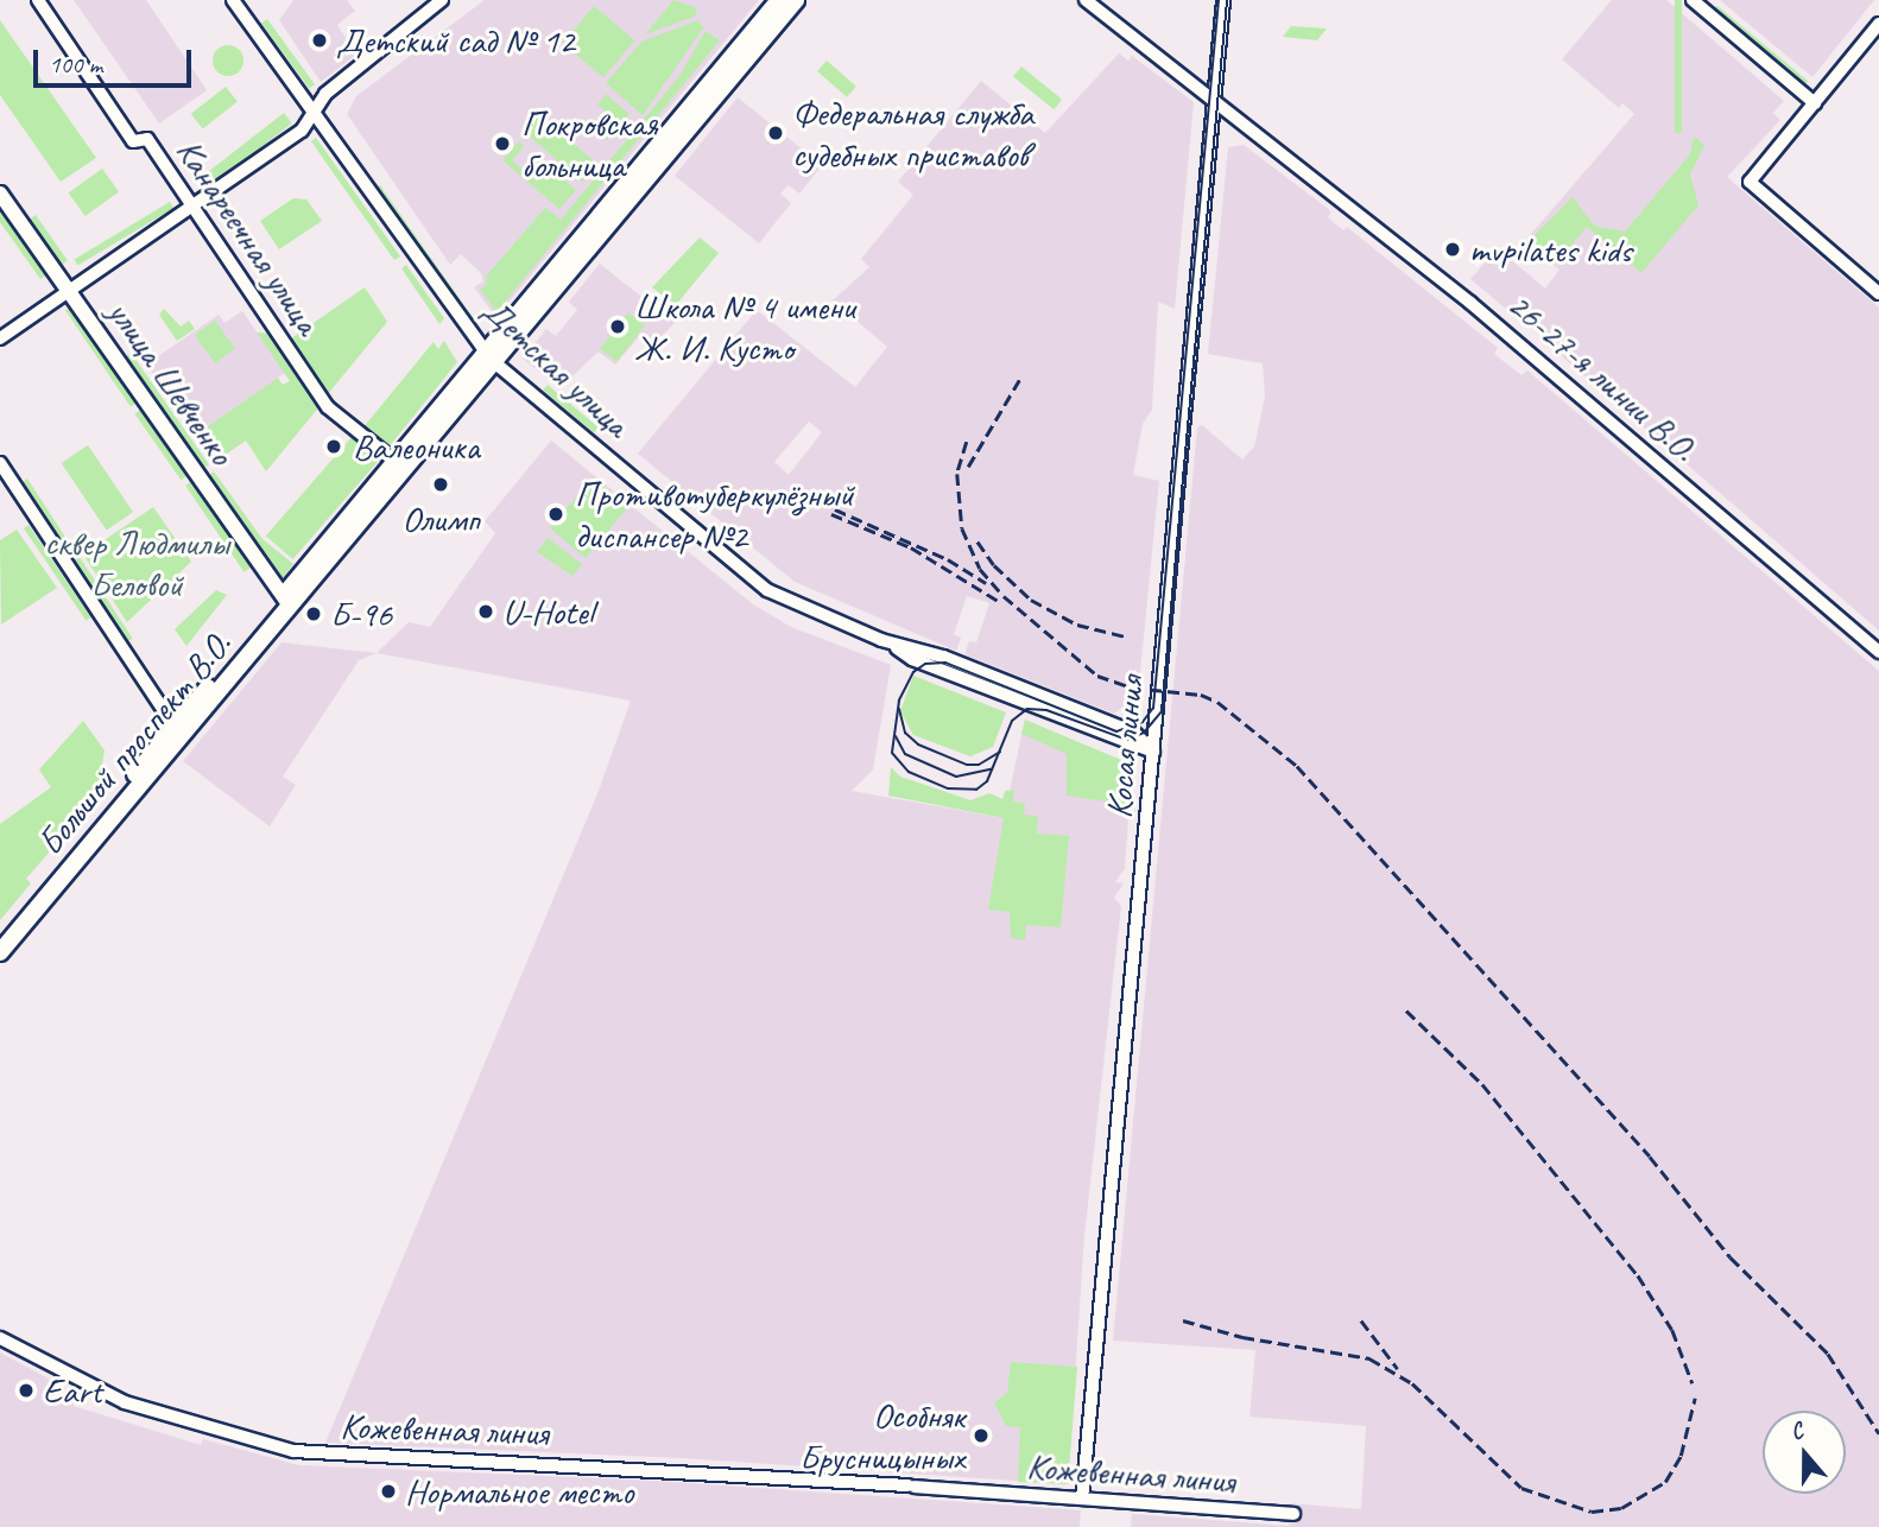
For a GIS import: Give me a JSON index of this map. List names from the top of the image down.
{
  "streets": {
    "main road": ["Большой проспект В.О."],
    "street": [
      "Канареечная улица",
      "Детская улица",
      "26-27-я линии В.О.",
      "улица Шевченко",
      "Косая линия",
      "Кожевенная линия"
    ]
  },
  "crossings": [
    ["Канареечная улица", "Большой проспект В.О."],
    ["Детская улица", "Большой проспект В.О."],
    ["Детская улица", "Косая линия"],
    ["26-27-я линии В.О.", "Косая линия"],
    ["улица Шевченко", "Большой проспект В.О."],
    ["Косая линия", "Кожевенная линия"]
  ],
  "parks": ["сквер Людмилы Беловой"],
  "places": [
    "Детский сад № 12",
    "Федеральная служба судебных приставов",
    "Покровская больница",
    "mvpilates kids",
    "Школа № 4 имени Ж. И. Кусто",
    "Валеоника",
    "Олимп",
    "Противотуберкулёзный диспансер №2",
    "U-Hotel",
    "Б-96",
    "Eart",
    "Особняк Брусницыных",
    "Нормальное место"
  ],
  "scale_bar": "100 m",
  "north": "top"
}
